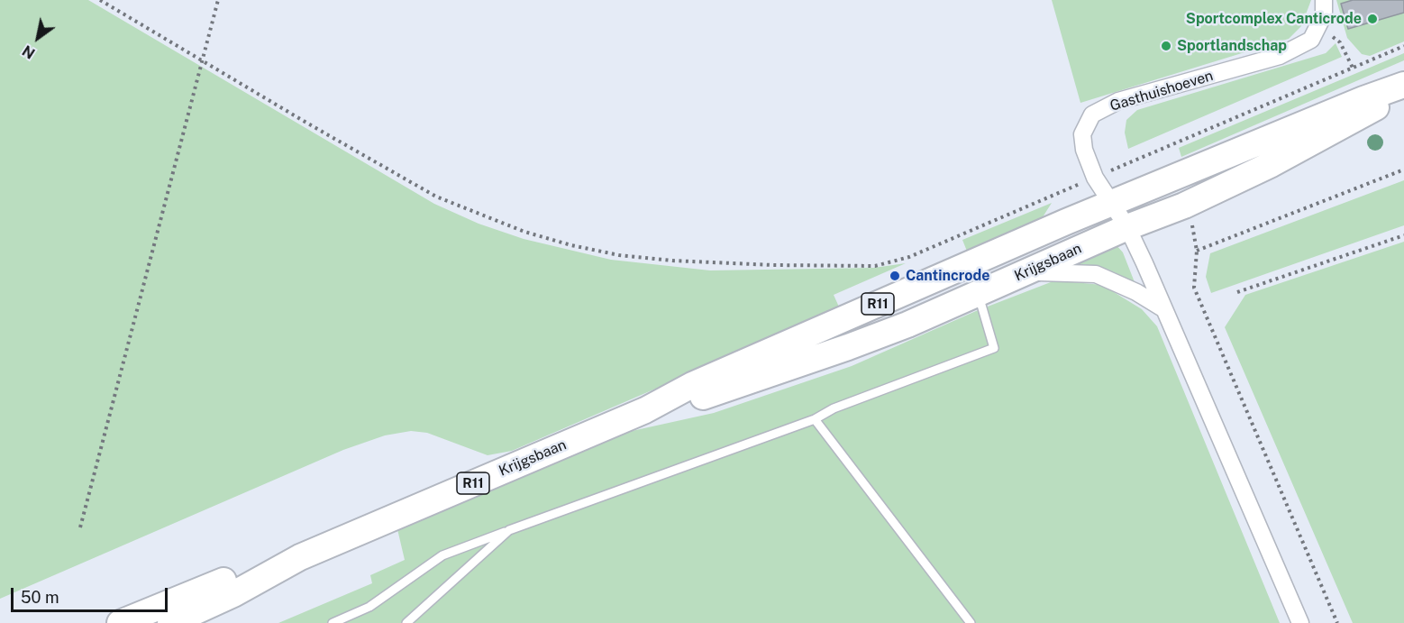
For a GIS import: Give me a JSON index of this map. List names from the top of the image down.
{
  "streets": {
    "main road": ["Krijgsbaan", "R11"],
    "street": ["Gasthuishoeven"]
  },
  "crossings": [
    ["Gasthuishoeven", "Krijgsbaan"]
  ],
  "places": ["Sportcomplex Canticrode", "Sportlandschap", "Cantincrode"],
  "scale_bar": "50 m",
  "north": "bottom left"
}
